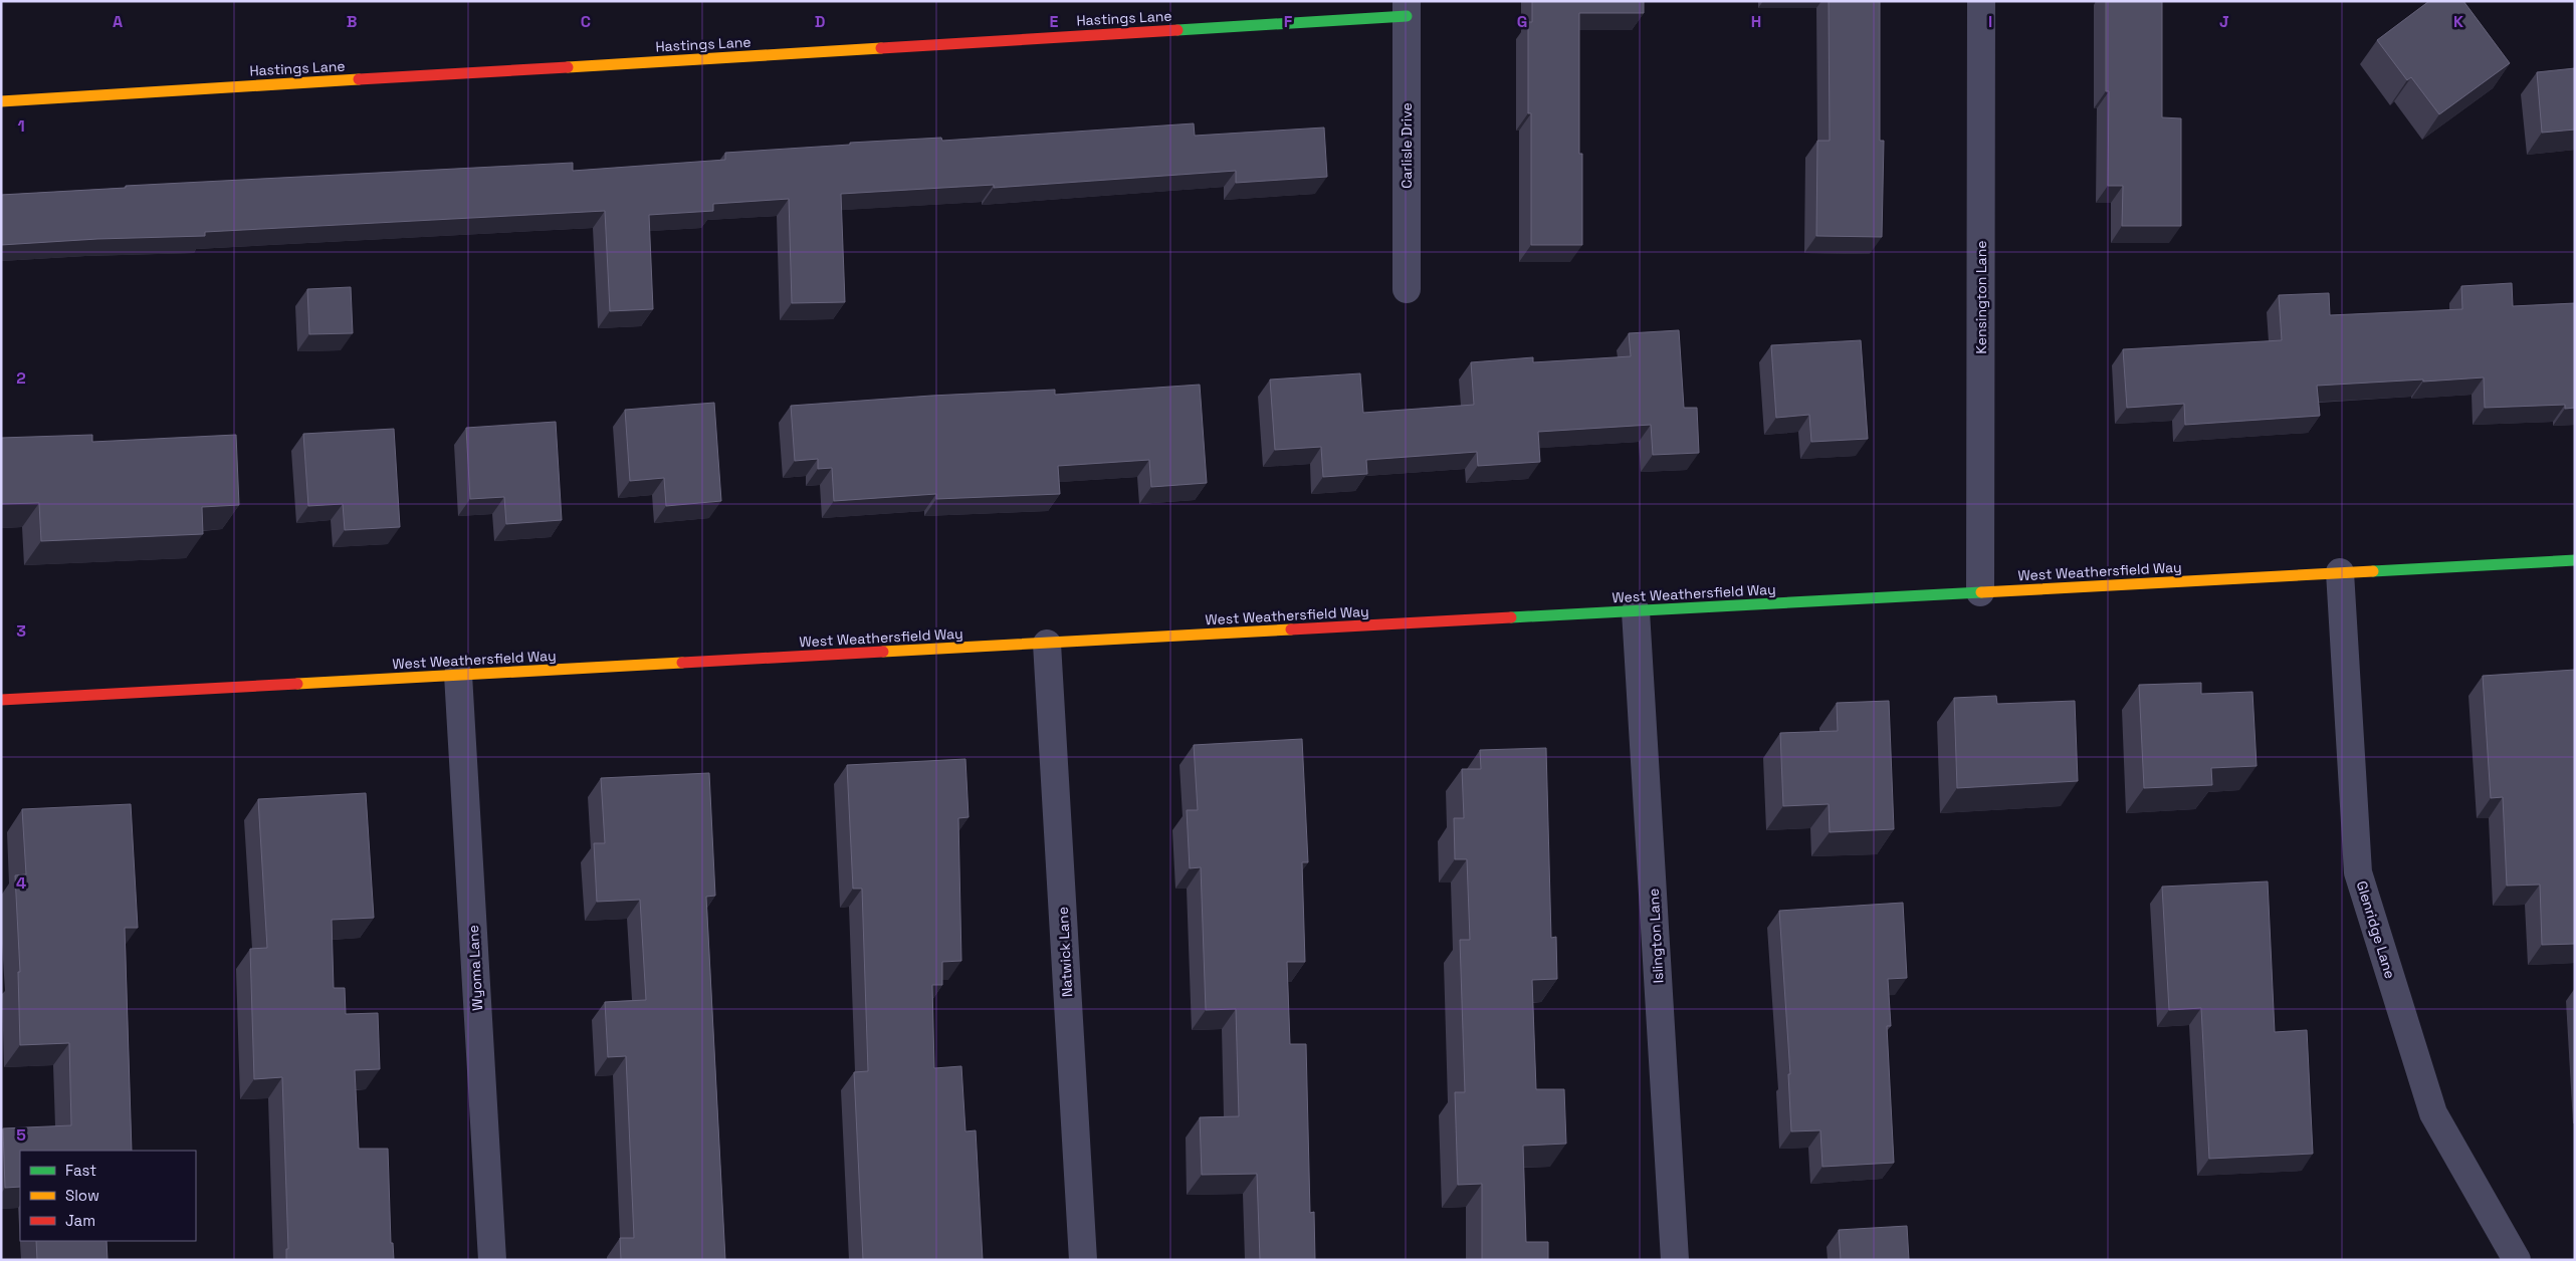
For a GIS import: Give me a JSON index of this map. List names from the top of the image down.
{
  "streets": {
    "street": [
      "Hastings Lane",
      "Carlisle Drive",
      "Kensington Lane",
      "West Weathersfield Way",
      "Glenridge Lane",
      "Islington Lane",
      "Natwick Lane",
      "Wyoma Lane"
    ]
  },
  "crossings": [
    ["Hastings Lane", "Carlisle Drive"],
    ["Kensington Lane", "West Weathersfield Way"],
    ["West Weathersfield Way", "Glenridge Lane"],
    ["West Weathersfield Way", "Islington Lane"],
    ["West Weathersfield Way", "Natwick Lane"],
    ["West Weathersfield Way", "Wyoma Lane"]
  ],
  "legend": ["Fast", "Slow", "Jam"],
  "grid": {
    "columns": [
      "A",
      "B",
      "C",
      "D",
      "E",
      "F",
      "G",
      "H",
      "I",
      "J",
      "K"
    ],
    "rows": [
      "1",
      "2",
      "3",
      "4",
      "5"
    ]
  }
}
